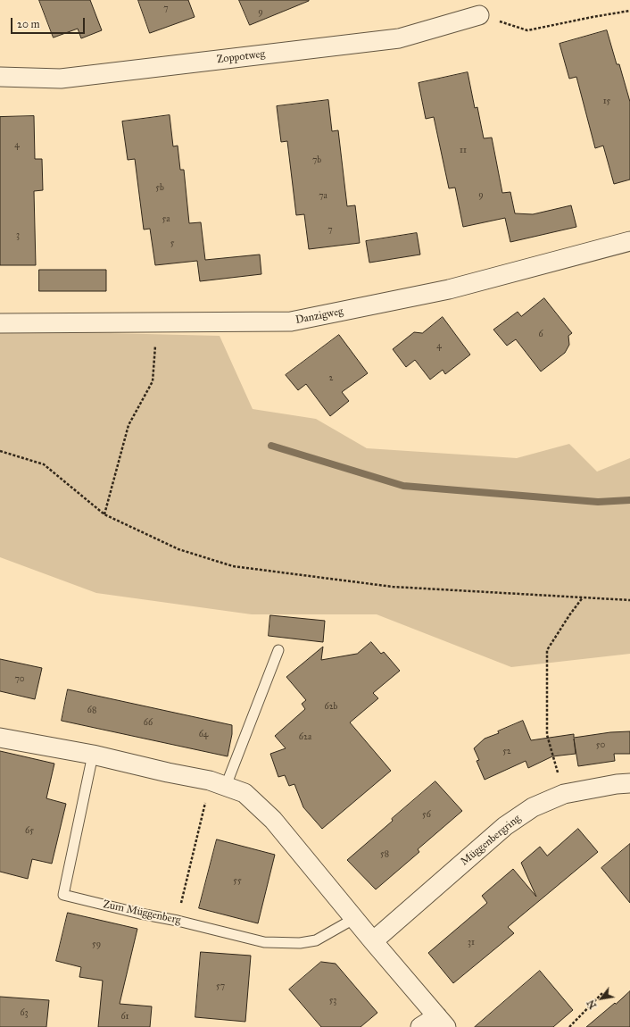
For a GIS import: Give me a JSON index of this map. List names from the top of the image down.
{
  "streets": {
    "street": ["Zoppotweg", "Danzigweg", "Müggenbergring"],
    "lane": ["Zum Müggenberg"]
  },
  "house_numbers": [
    "7",
    "9",
    "15",
    "4",
    "11",
    "7b",
    "5b",
    "9",
    "7a",
    "5a",
    "7",
    "3",
    "5",
    "6",
    "4",
    "2",
    "70",
    "62b",
    "68",
    "66",
    "64",
    "62a",
    "50",
    "52",
    "56",
    "65",
    "58",
    "55",
    "31",
    "59",
    "57",
    "53",
    "63",
    "61"
  ],
  "scale_bar": "20 m",
  "north": "bottom left"
}
